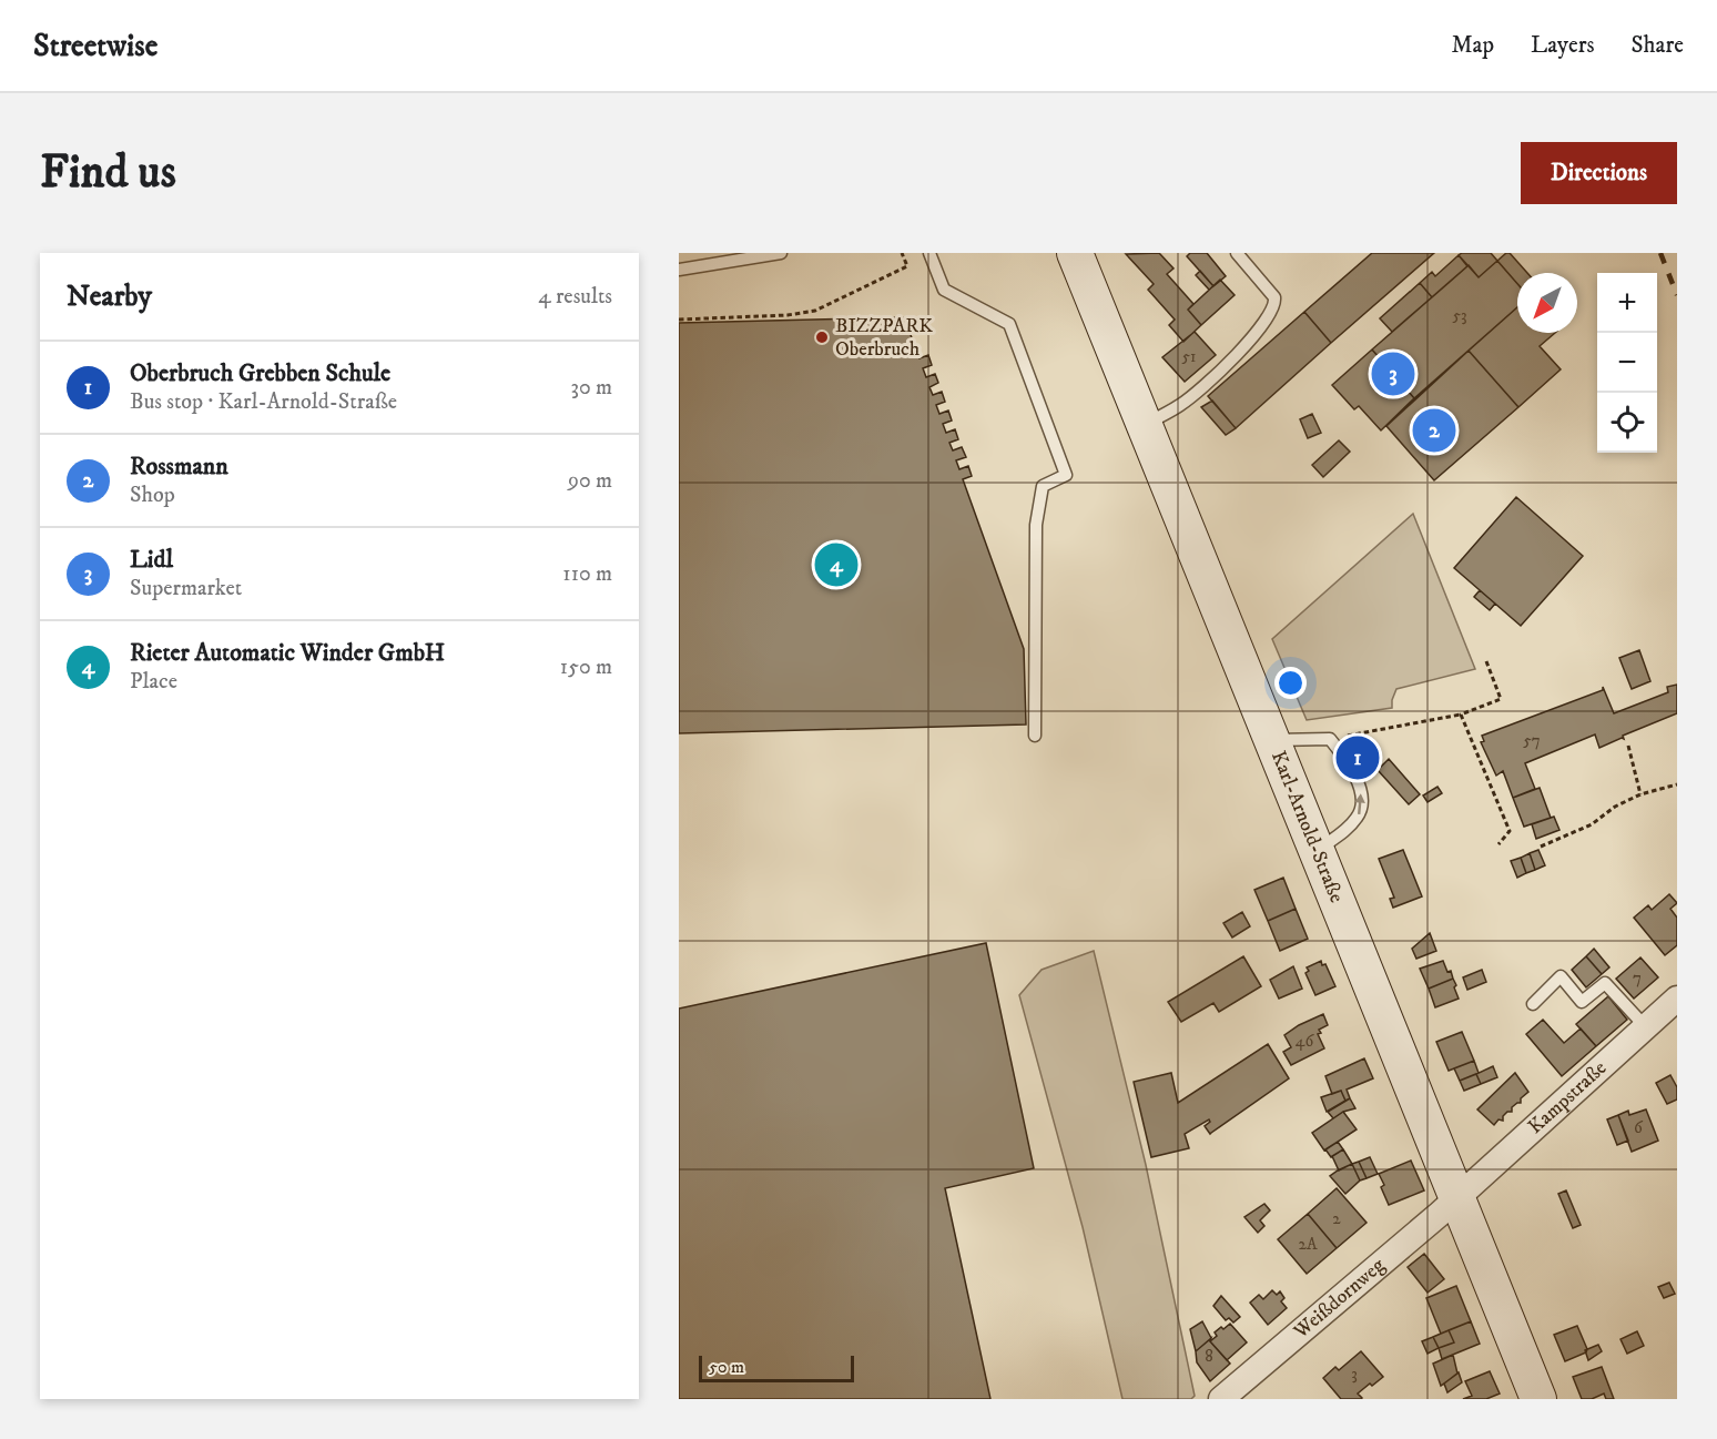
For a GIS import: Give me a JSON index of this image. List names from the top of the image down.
{
  "streets": {
    "main road": ["Karl-Arnold-Straße"],
    "street": ["Kampstraße", "Weißdornweg"]
  },
  "crossings": [
    ["Karl-Arnold-Straße", "Kampstraße"],
    ["Karl-Arnold-Straße", "Weißdornweg"],
    ["Kampstraße", "Weißdornweg"]
  ],
  "places": ["BIZZPARK Oberbruch"],
  "house_numbers": [
    "53",
    "51",
    "57",
    "7",
    "46",
    "6",
    "2",
    "2A",
    "8",
    "3"
  ],
  "scale_bar": "50 m",
  "north": "bottom left",
  "page": {
    "header": "Streetwise",
    "nav": ["Map", "Layers", "Share"],
    "buttons": "Directions",
    "title": "Find us",
    "heading": ["Nearby", "4 results"],
    "map_buttons": ["+", "−"],
    "list": [
      {
        "mark": "1",
        "name": "Oberbruch Grebben Schule",
        "note": "Bus stop · Karl-Arnold-Straße",
        "value": "30 m"
      },
      {
        "mark": "2",
        "name": "Rossmann",
        "note": "Shop",
        "value": "90 m"
      },
      {
        "mark": "3",
        "name": "Lidl",
        "note": "Supermarket",
        "value": "110 m"
      },
      {
        "mark": "4",
        "name": "Rieter Automatic Winder GmbH",
        "note": "Place",
        "value": "150 m"
      }
    ],
    "pins": [
      "3",
      "2",
      "4",
      "1"
    ],
    "scale": "50 m"
  }
}
